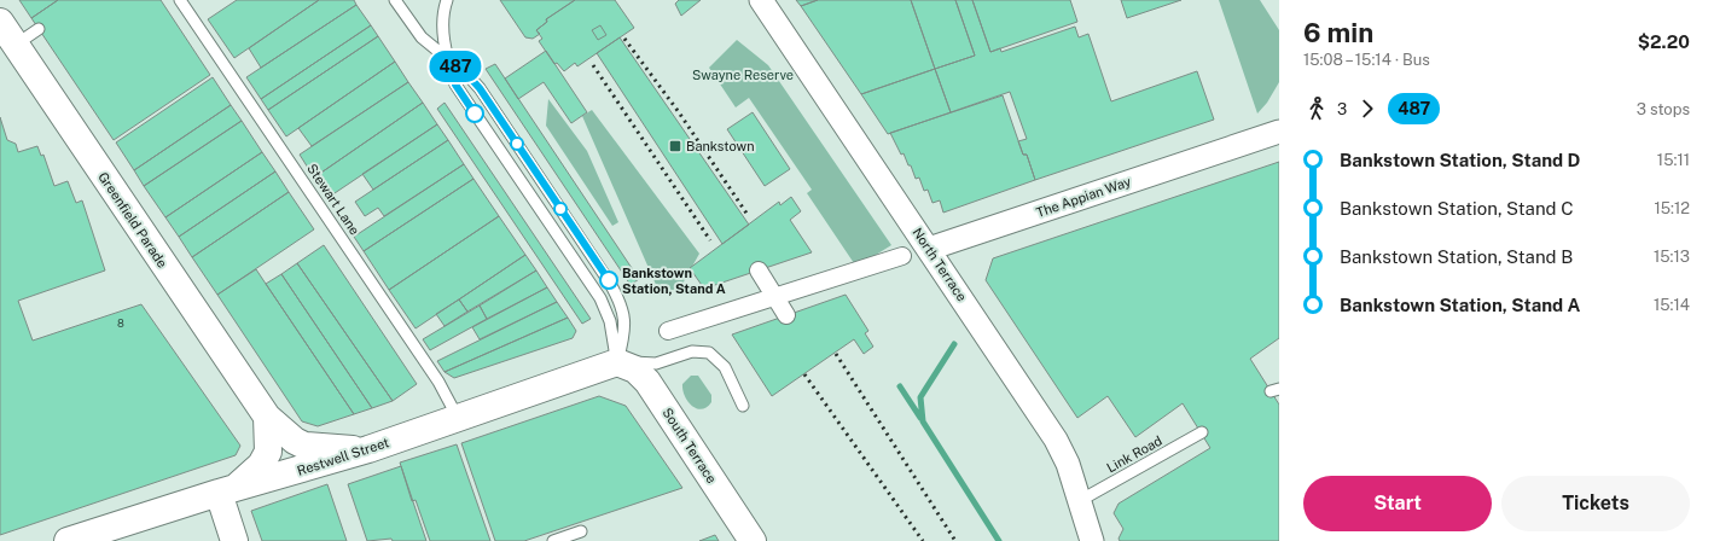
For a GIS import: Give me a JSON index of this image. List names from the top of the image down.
{
  "streets": {
    "street": [
      "The Appian Way",
      "Greenfield Parade",
      "North Terrace",
      "South Terrace",
      "Restwell Street"
    ],
    "lane": ["Stewart Lane", "Link Road"]
  },
  "crossings": [
    ["The Appian Way", "North Terrace"],
    ["Stewart Lane", "Restwell Street"],
    ["Greenfield Parade", "Restwell Street"],
    ["North Terrace", "Link Road"],
    ["South Terrace", "Restwell Street"]
  ],
  "parks": ["Swayne Reserve"],
  "places": {
    "transit": ["Bankstown"],
    "other": ["Bankstown Station, Stand A"]
  },
  "lines": ["bus line 487"],
  "house_numbers": ["8"],
  "page": {
    "on_map": "487",
    "heading": ["6 min", "15:08 – 15:14 · Bus", "$2.20"],
    "legs": ["3", "487", "3 stops"],
    "list": [
      {
        "name": "Bankstown Station, Stand D",
        "value": "15:11"
      },
      {
        "name": "Bankstown Station, Stand C",
        "value": "15:12"
      },
      {
        "name": "Bankstown Station, Stand B",
        "value": "15:13"
      },
      {
        "name": "Bankstown Station, Stand A",
        "value": "15:14"
      }
    ],
    "buttons": ["Start", "Tickets"]
  }
}
